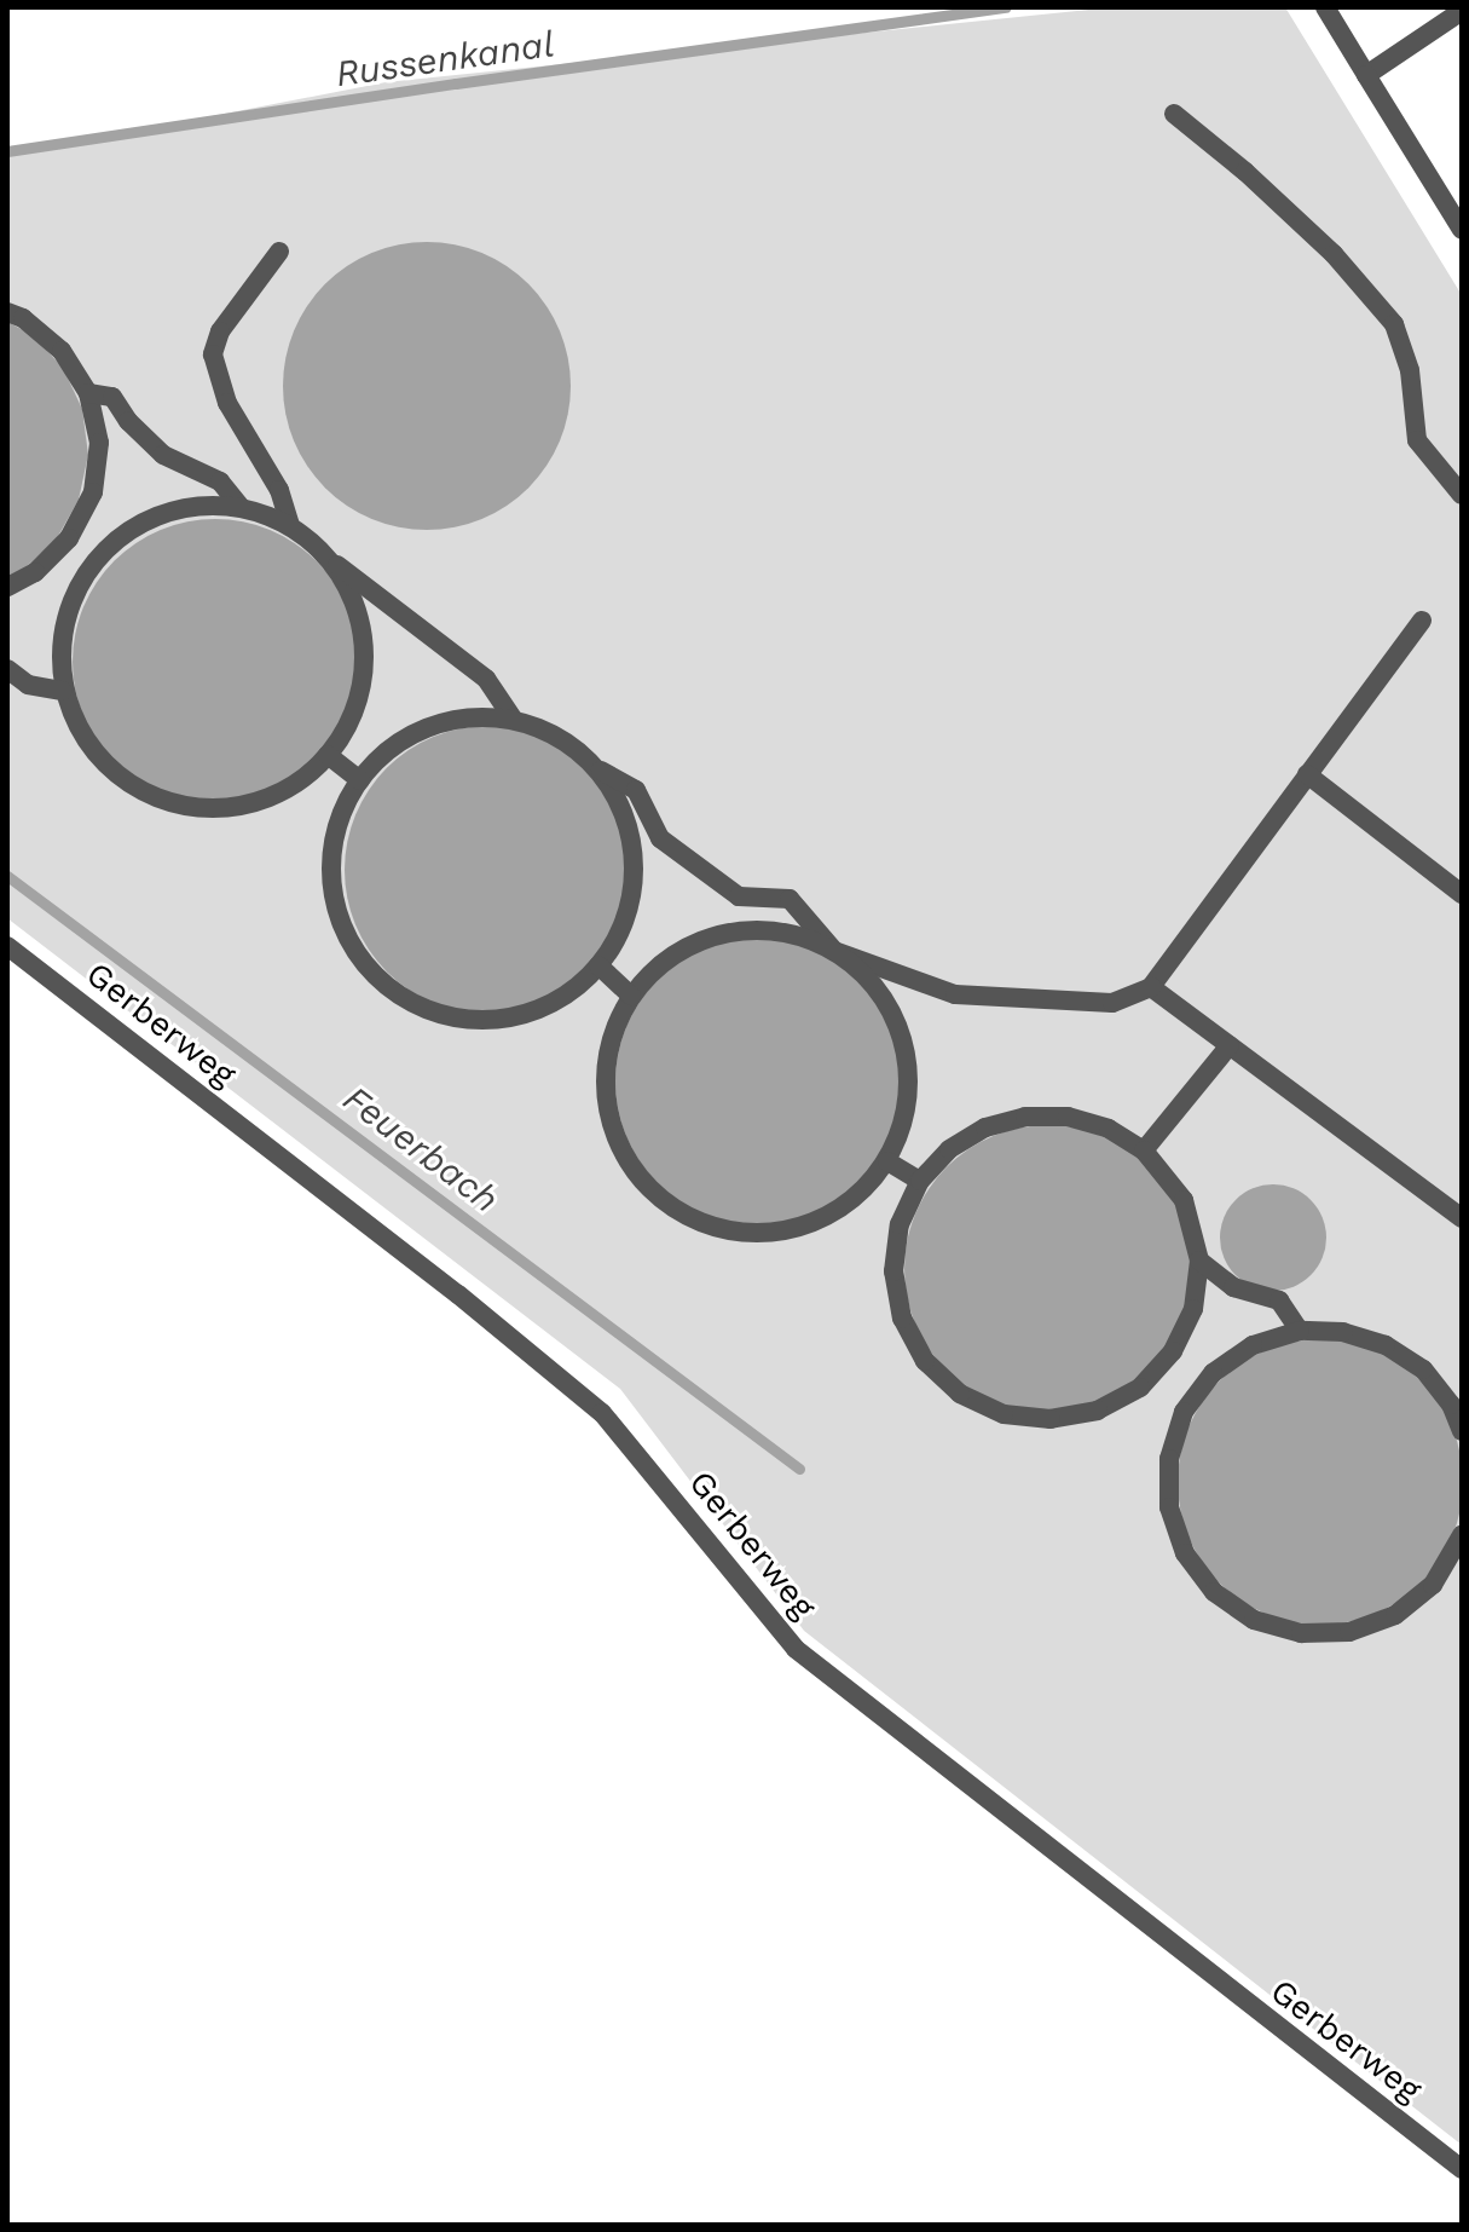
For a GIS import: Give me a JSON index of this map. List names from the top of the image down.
{
  "streets": {
    "street": ["Gerberweg"]
  },
  "water": ["Russenkanal", "Feuerbach"]
}
